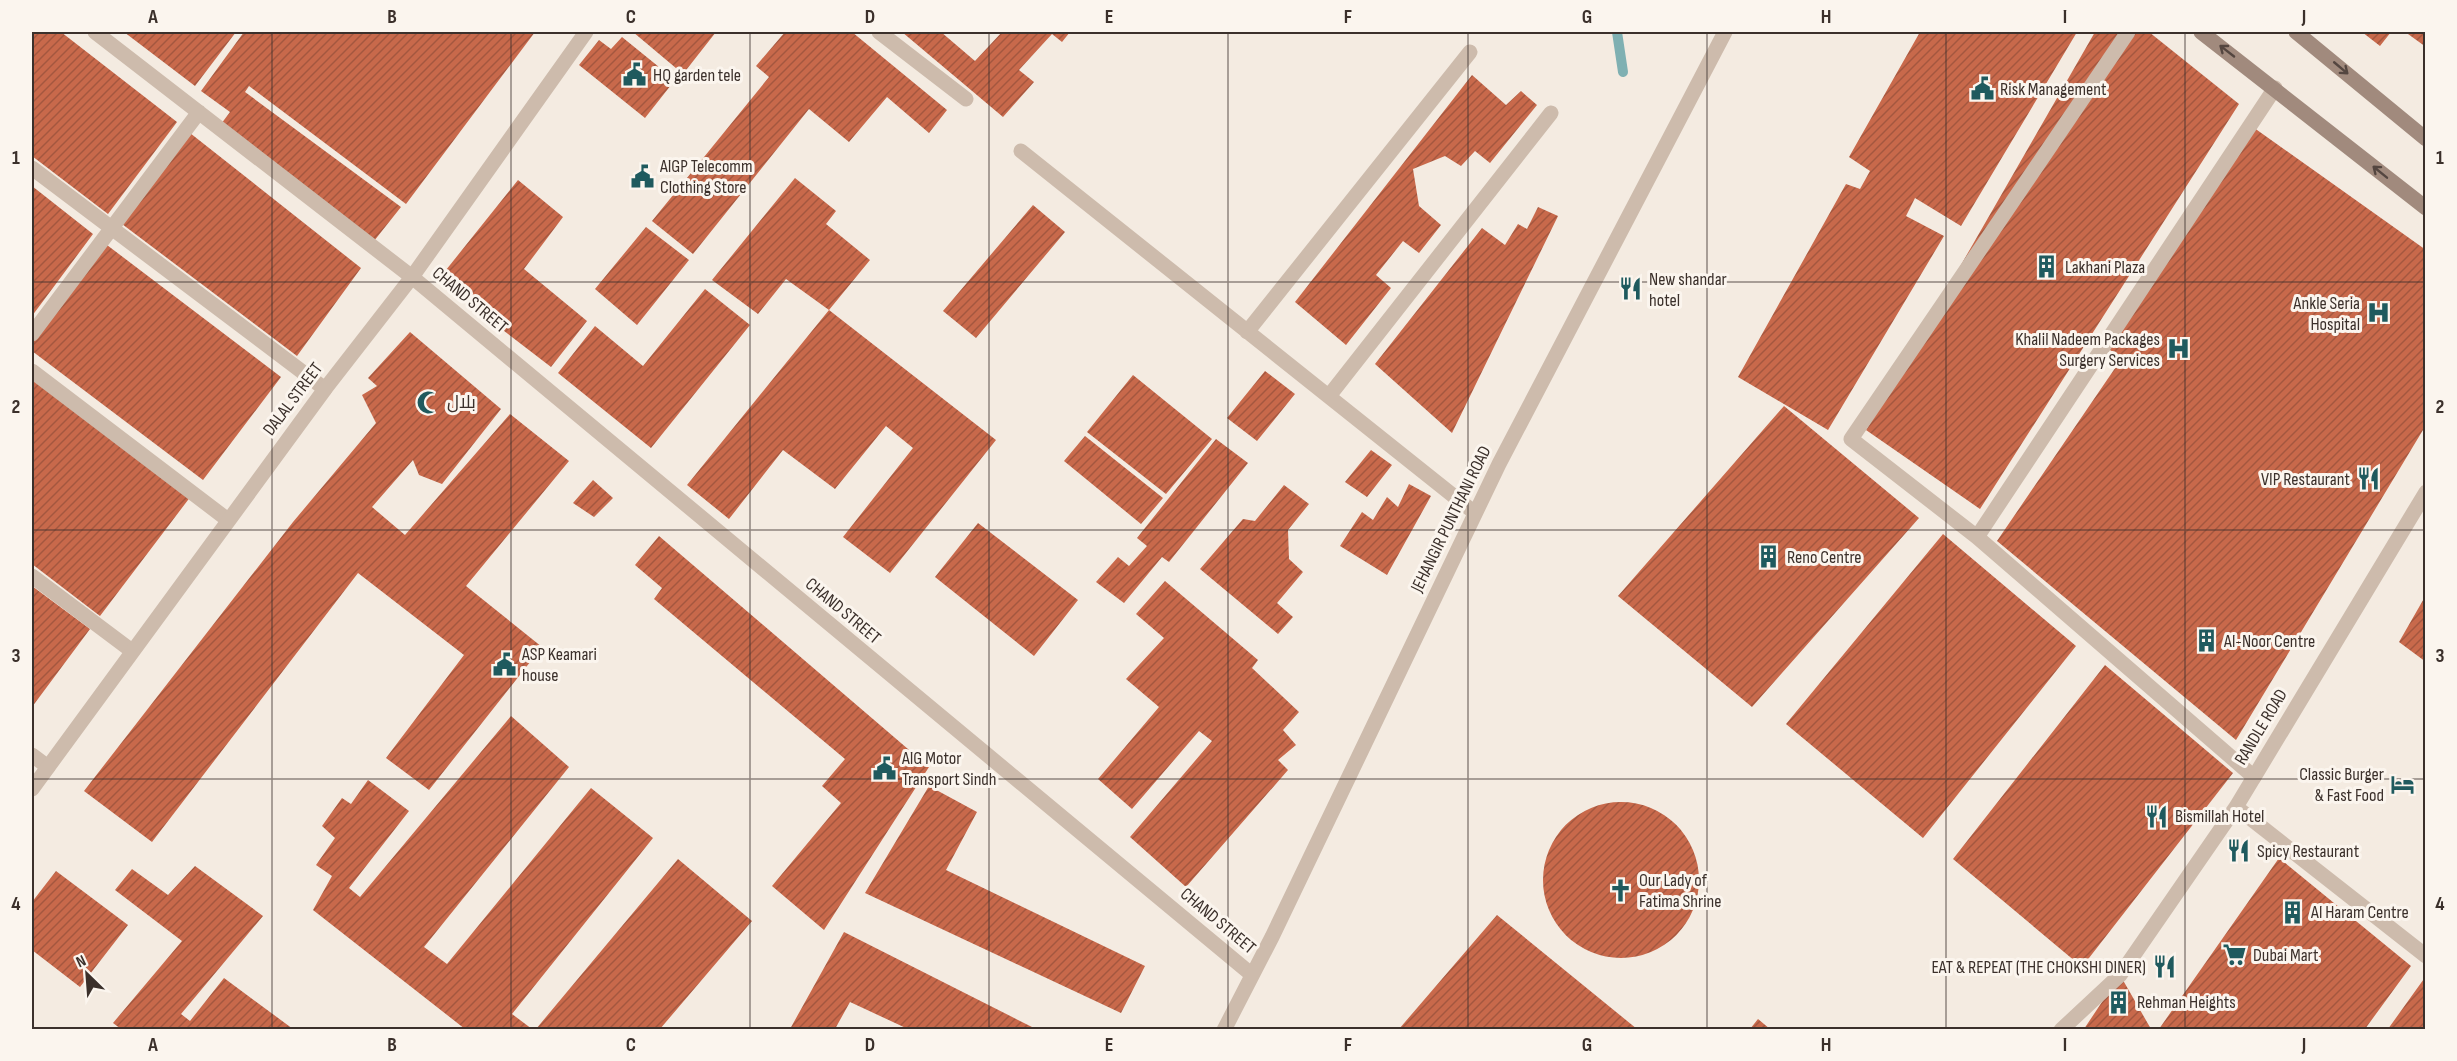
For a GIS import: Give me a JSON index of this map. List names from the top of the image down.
{
  "streets": {
    "street": [
      "CHAND STREET",
      "DALAL STREET",
      "JEHANGIR PUNTHANI ROAD",
      "RANDLE ROAD"
    ]
  },
  "crossings": [
    ["CHAND STREET", "DALAL STREET"],
    ["CHAND STREET", "JEHANGIR PUNTHANI ROAD"]
  ],
  "places": {
    "public building": [
      "HQ garden tele",
      "Risk Management",
      "AIGP Telecomm Clothing Store",
      "ASP Keamari house",
      "AIG Motor Transport Sindh"
    ],
    "building": [
      "Lakhani Plaza",
      "Reno Centre",
      "Al-Noor Centre",
      "Al Haram Centre",
      "Rehman Heights"
    ],
    "restaurant": [
      "New shandar hotel",
      "VIP Restaurant",
      "Bismillah Hotel",
      "Spicy Restaurant",
      "EAT & REPEAT (THE CHOKSHI DINER)"
    ],
    "hospital": ["Ankle Seria Hospital", "Khalil Nadeem Packages Surgery Services"],
    "mosque": ["بلال"],
    "hotel": ["Classic Burger & Fast Food"],
    "church": ["Our Lady of Fatima Shrine"],
    "supermarket": ["Dubai Mart"]
  },
  "north": "top left",
  "grid": {
    "columns": [
      "A",
      "B",
      "C",
      "D",
      "E",
      "F",
      "G",
      "H",
      "I",
      "J"
    ],
    "rows": [
      "1",
      "2",
      "3",
      "4"
    ]
  }
}
